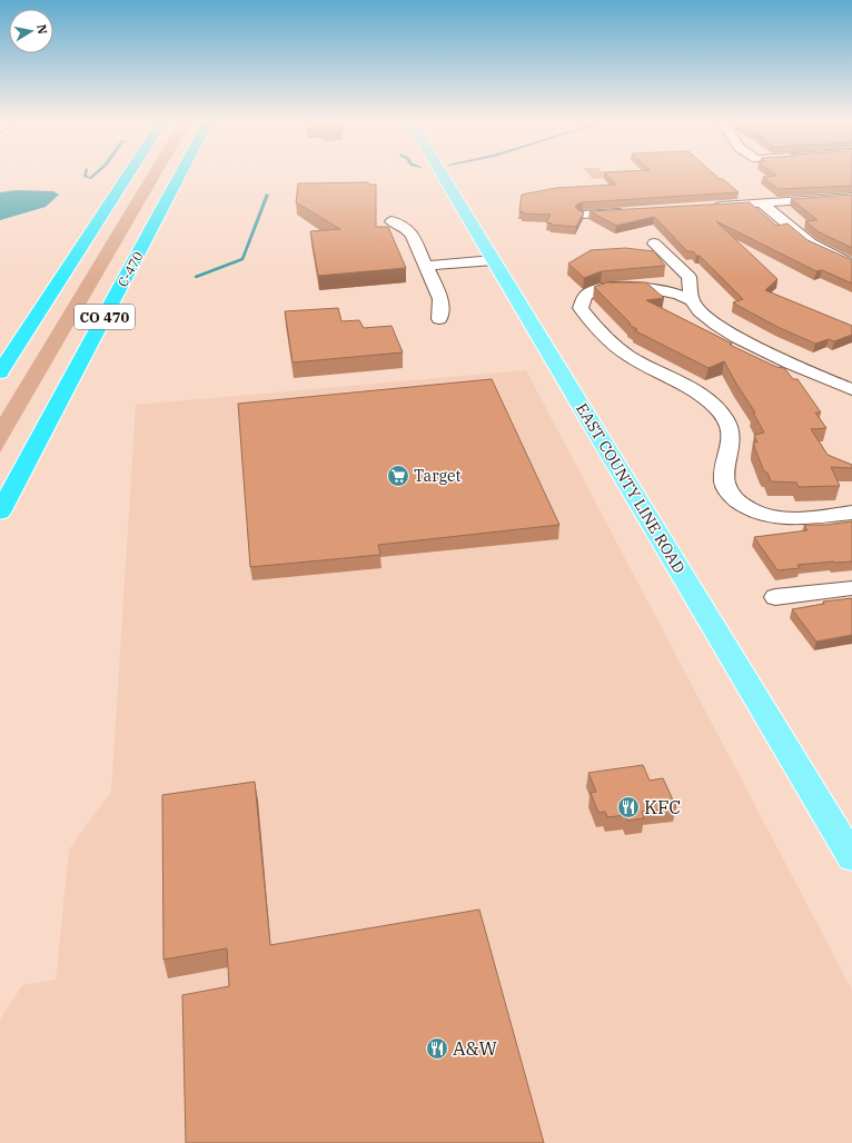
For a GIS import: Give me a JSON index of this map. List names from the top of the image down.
{
  "streets": {
    "highway": ["C-470", "CO 470"],
    "main road": ["EAST COUNTY LINE ROAD"]
  },
  "places": {
    "supermarket": ["Target"],
    "restaurant": ["KFC", "A&W"]
  },
  "north": "right"
}
